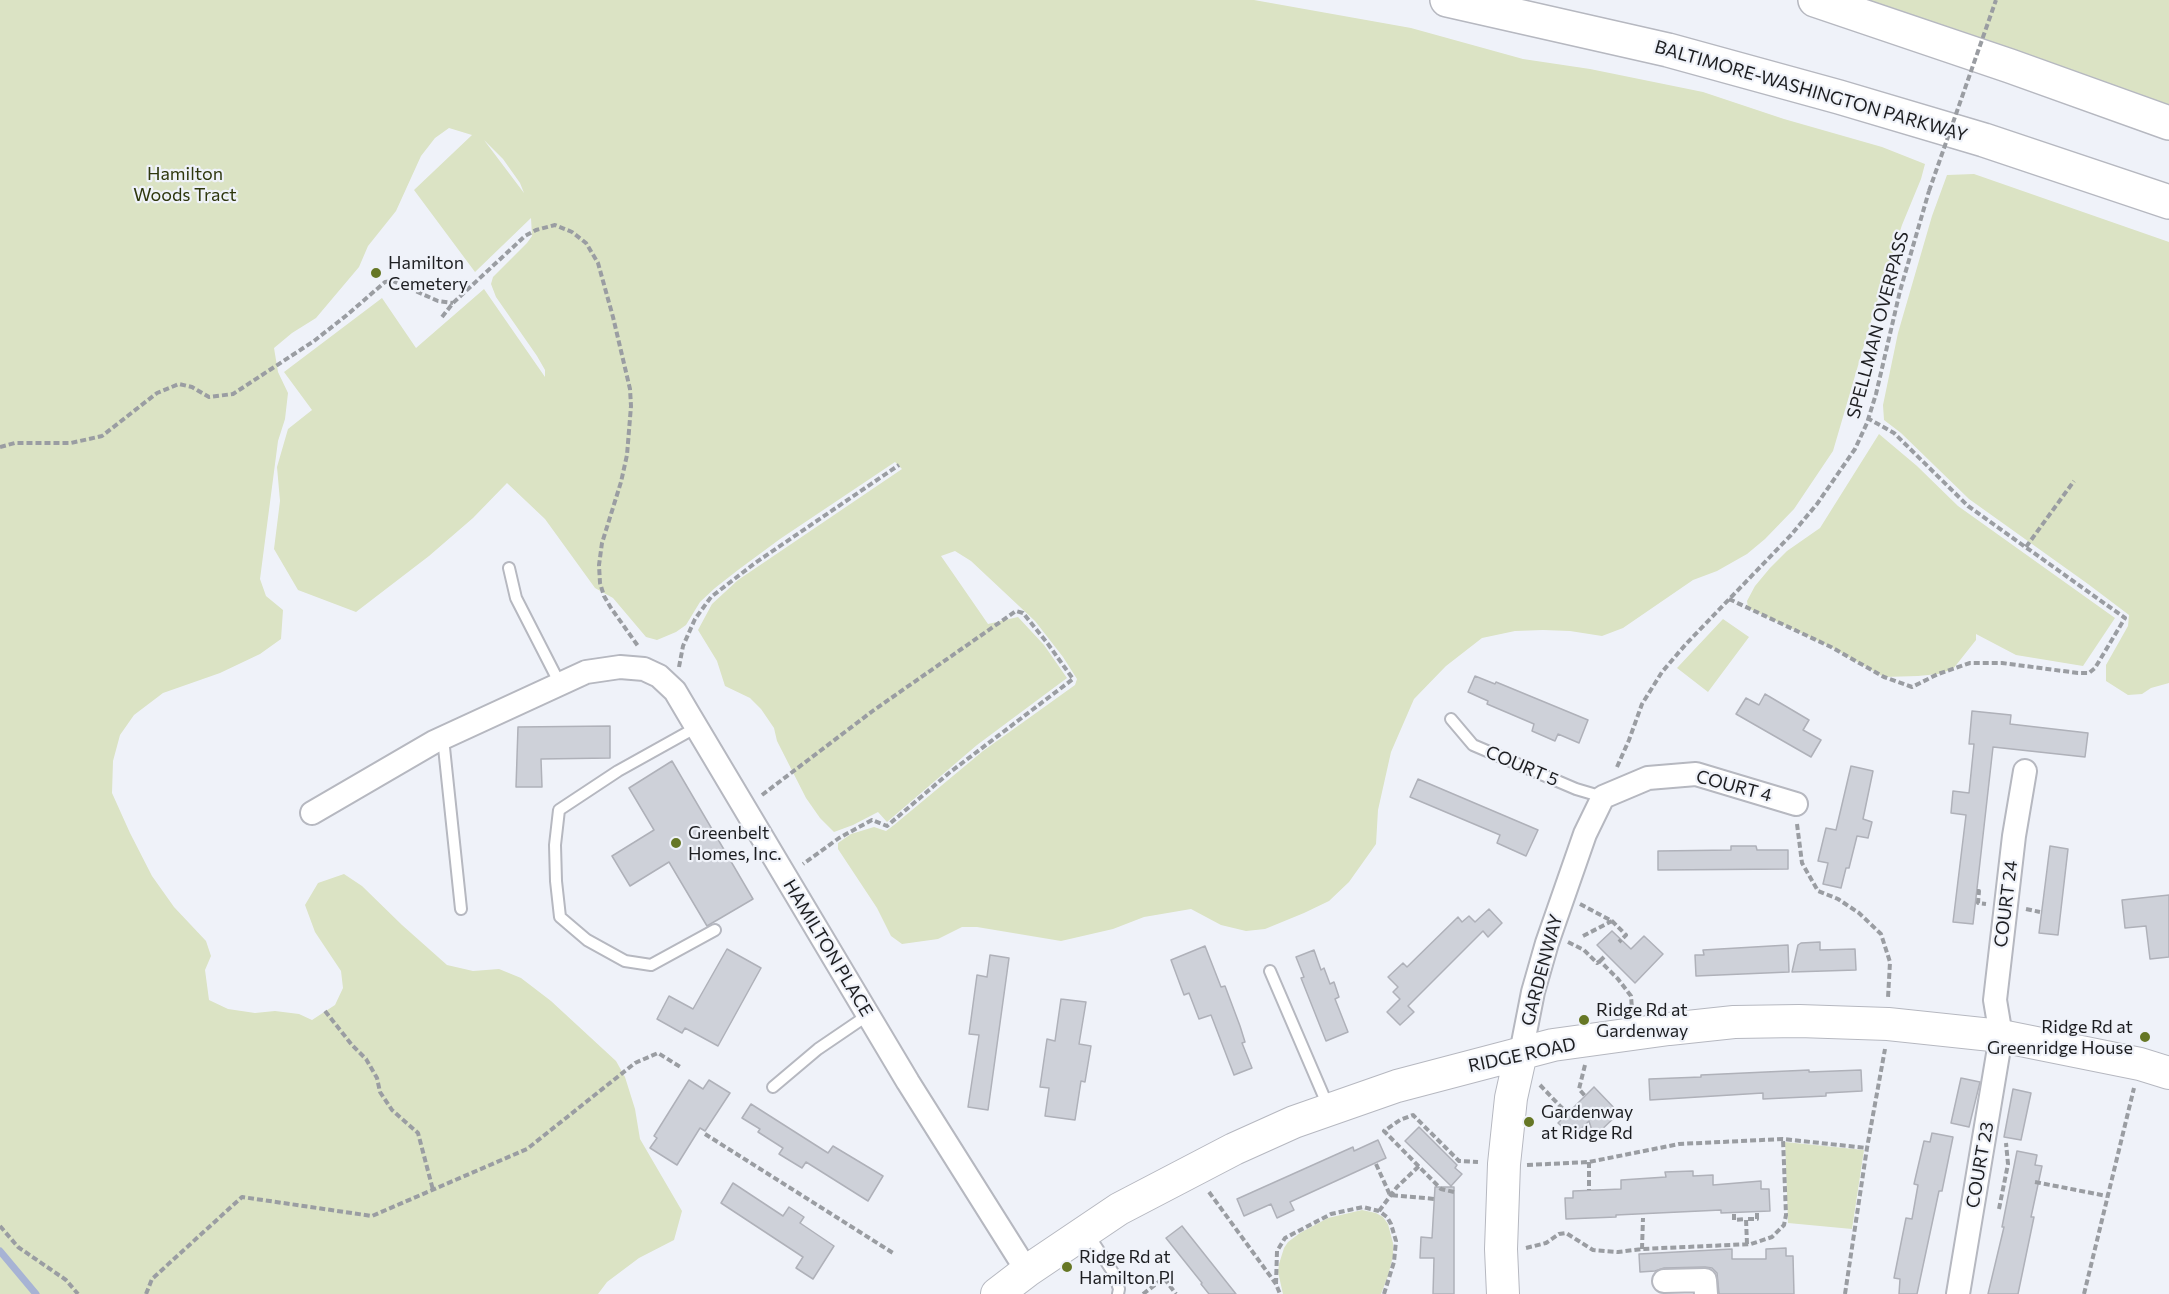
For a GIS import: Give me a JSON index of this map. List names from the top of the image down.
{
  "streets": {
    "highway": ["BALTIMORE-WASHINGTON PARKWAY"],
    "street": [
      "COURT 4",
      "COURT 24",
      "HAMILTON PLACE",
      "GARDENWAY",
      "RIDGE ROAD",
      "COURT 23"
    ],
    "lane": ["COURT 5"],
    "path": ["SPELLMAN OVERPASS"]
  },
  "crossings": [
    ["SPELLMAN OVERPASS", "COURT 5"],
    ["SPELLMAN OVERPASS", "COURT 4"],
    ["SPELLMAN OVERPASS", "GARDENWAY"],
    ["COURT 5", "COURT 4"],
    ["COURT 5", "GARDENWAY"],
    ["COURT 4", "GARDENWAY"],
    ["COURT 24", "RIDGE ROAD"],
    ["COURT 24", "COURT 23"],
    ["HAMILTON PLACE", "RIDGE ROAD"],
    ["GARDENWAY", "RIDGE ROAD"],
    ["RIDGE ROAD", "COURT 23"]
  ],
  "parks": ["Hamilton Woods Tract"],
  "places": [
    "Hamilton Cemetery",
    "Greenbelt Homes, Inc.",
    "Ridge Rd at Gardenway",
    "Ridge Rd at Greenridge House",
    "Gardenway at Ridge Rd",
    "Ridge Rd at Hamilton Pl"
  ]
}
